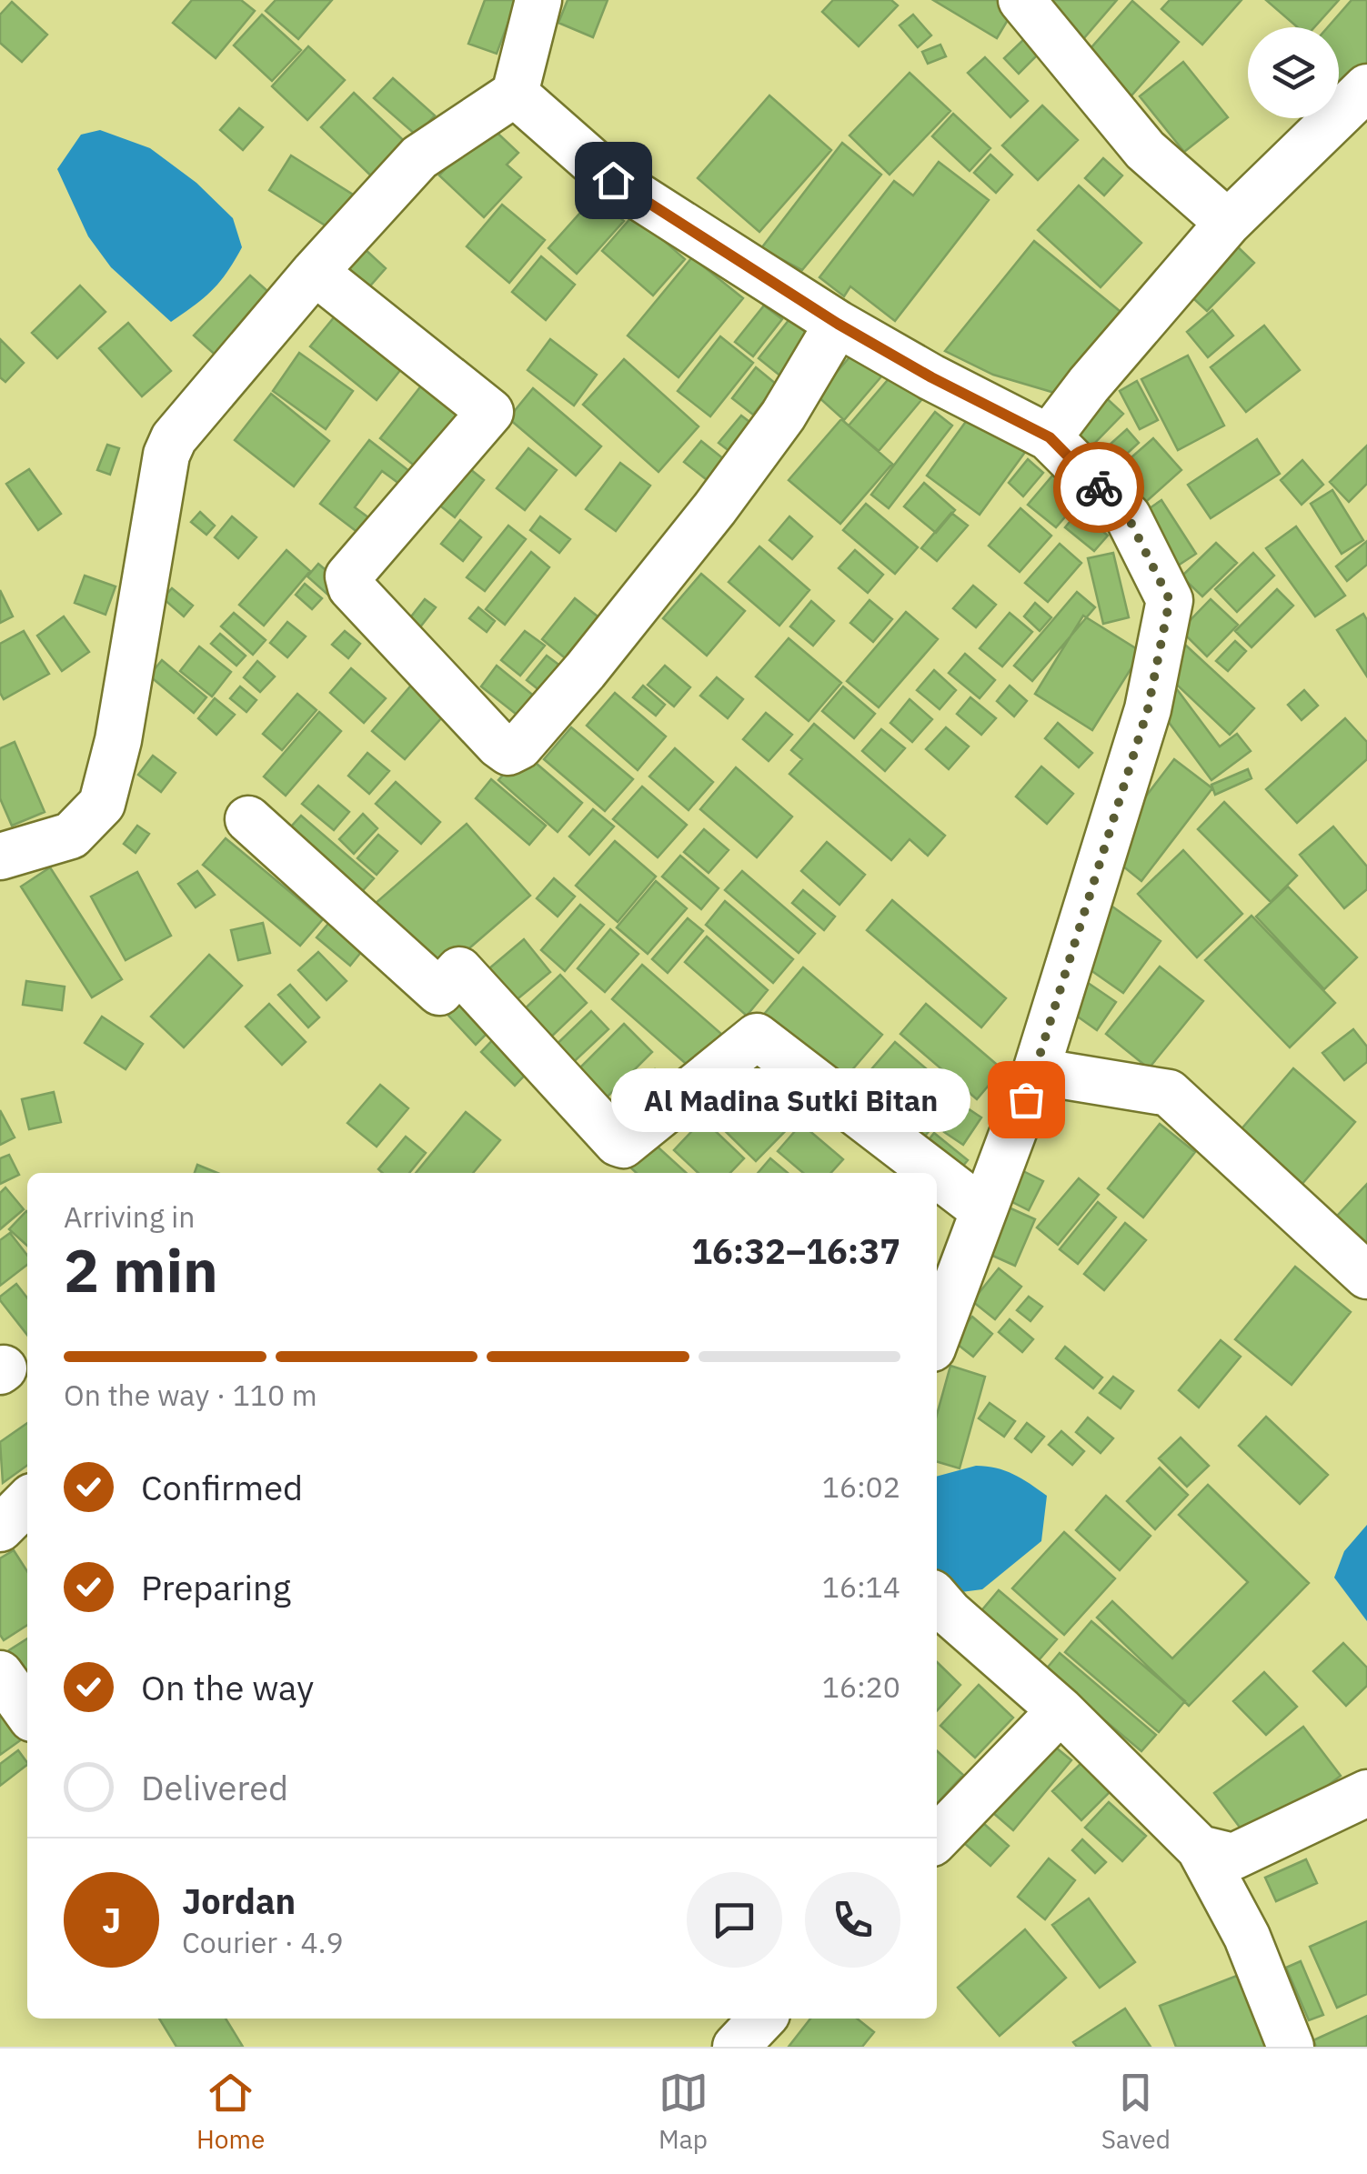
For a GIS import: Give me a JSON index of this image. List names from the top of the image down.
{
  "places": ["Al Madina Sutki Bitan"],
  "page": {
    "bubble": "Al Madina Sutki Bitan",
    "heading": ["2 min", "Arriving in", "16:32–16:37"],
    "panel": ["Jordan", "Courier · 4.9"],
    "bar": "On the way · 110 m",
    "list": [
      ["Confirmed", "16:02"],
      ["Preparing", "16:14"],
      ["On the way", "16:20"],
      "Delivered"
    ],
    "round": "J",
    "tabs": ["Home", "Map", "Saved"]
  }
}
